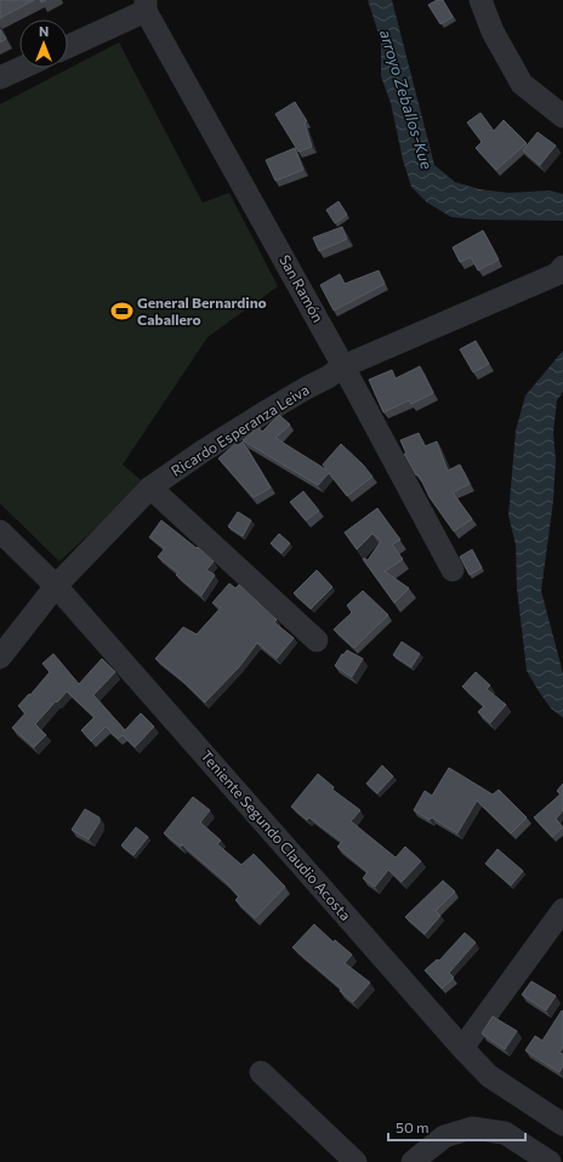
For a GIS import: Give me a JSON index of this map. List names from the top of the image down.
{
  "streets": {
    "street": ["San Ramón", "Ricardo Esperanza Leiva", "Teniente Segundo Claudio Acosta"]
  },
  "crossings": [
    ["San Ramón", "Ricardo Esperanza Leiva"],
    ["Ricardo Esperanza Leiva", "Teniente Segundo Claudio Acosta"]
  ],
  "water": ["arroyo Zeballos-Kue"],
  "places": {
    "sports": ["General Bernardino Caballero"]
  },
  "scale_bar": "50 m",
  "north": "top"
}
